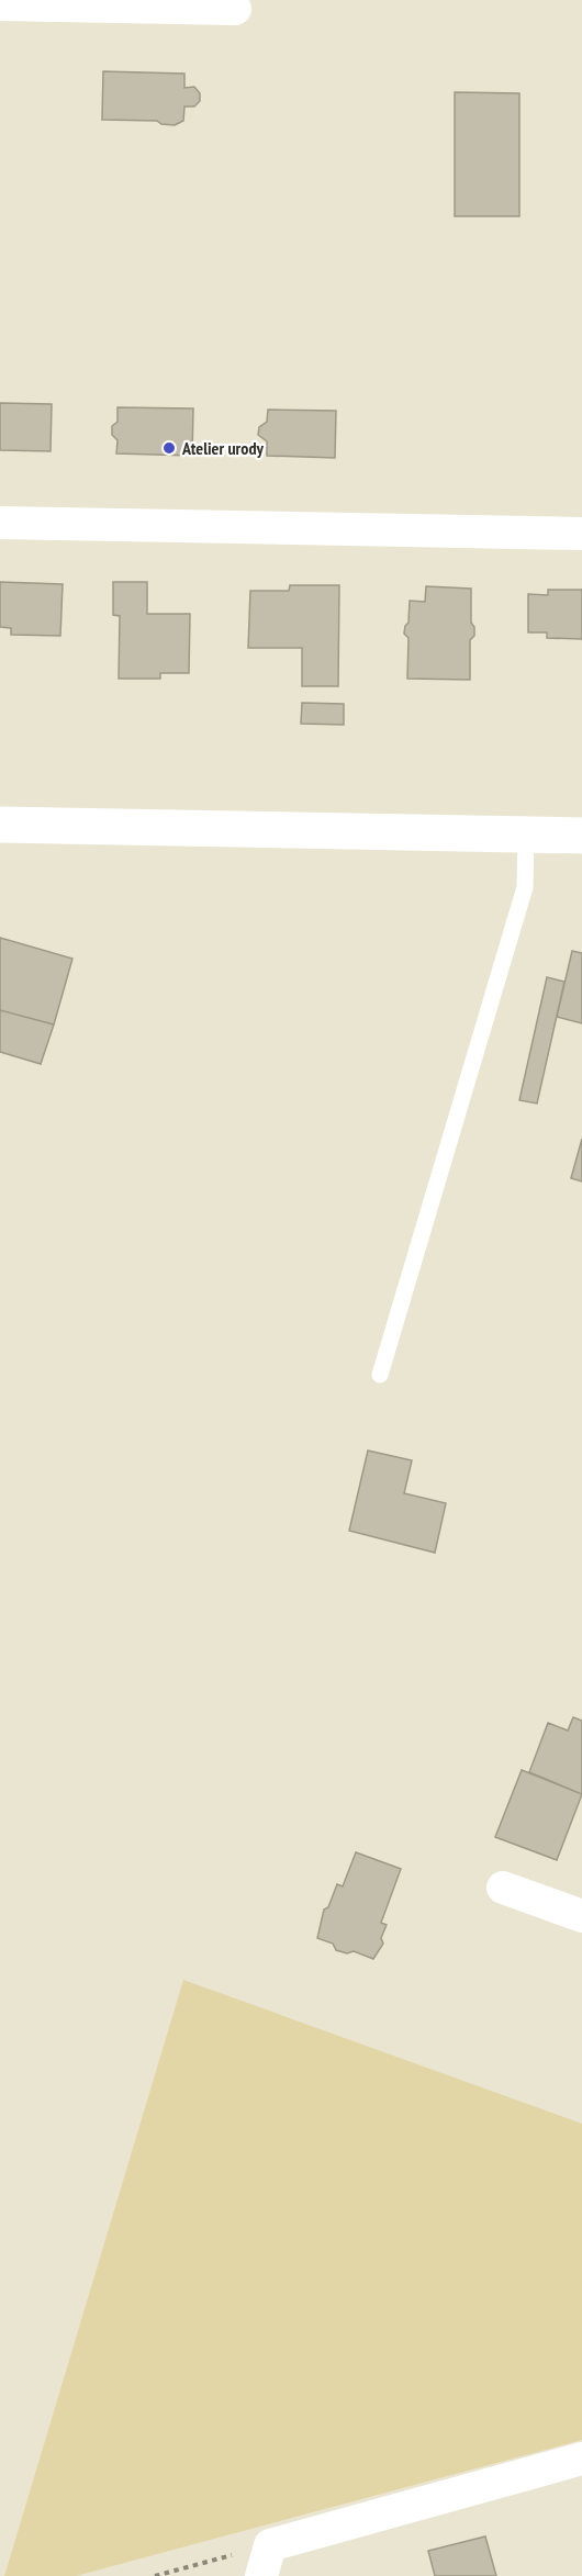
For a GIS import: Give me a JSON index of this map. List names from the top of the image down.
{
  "places": ["Atelier urody"]
}
